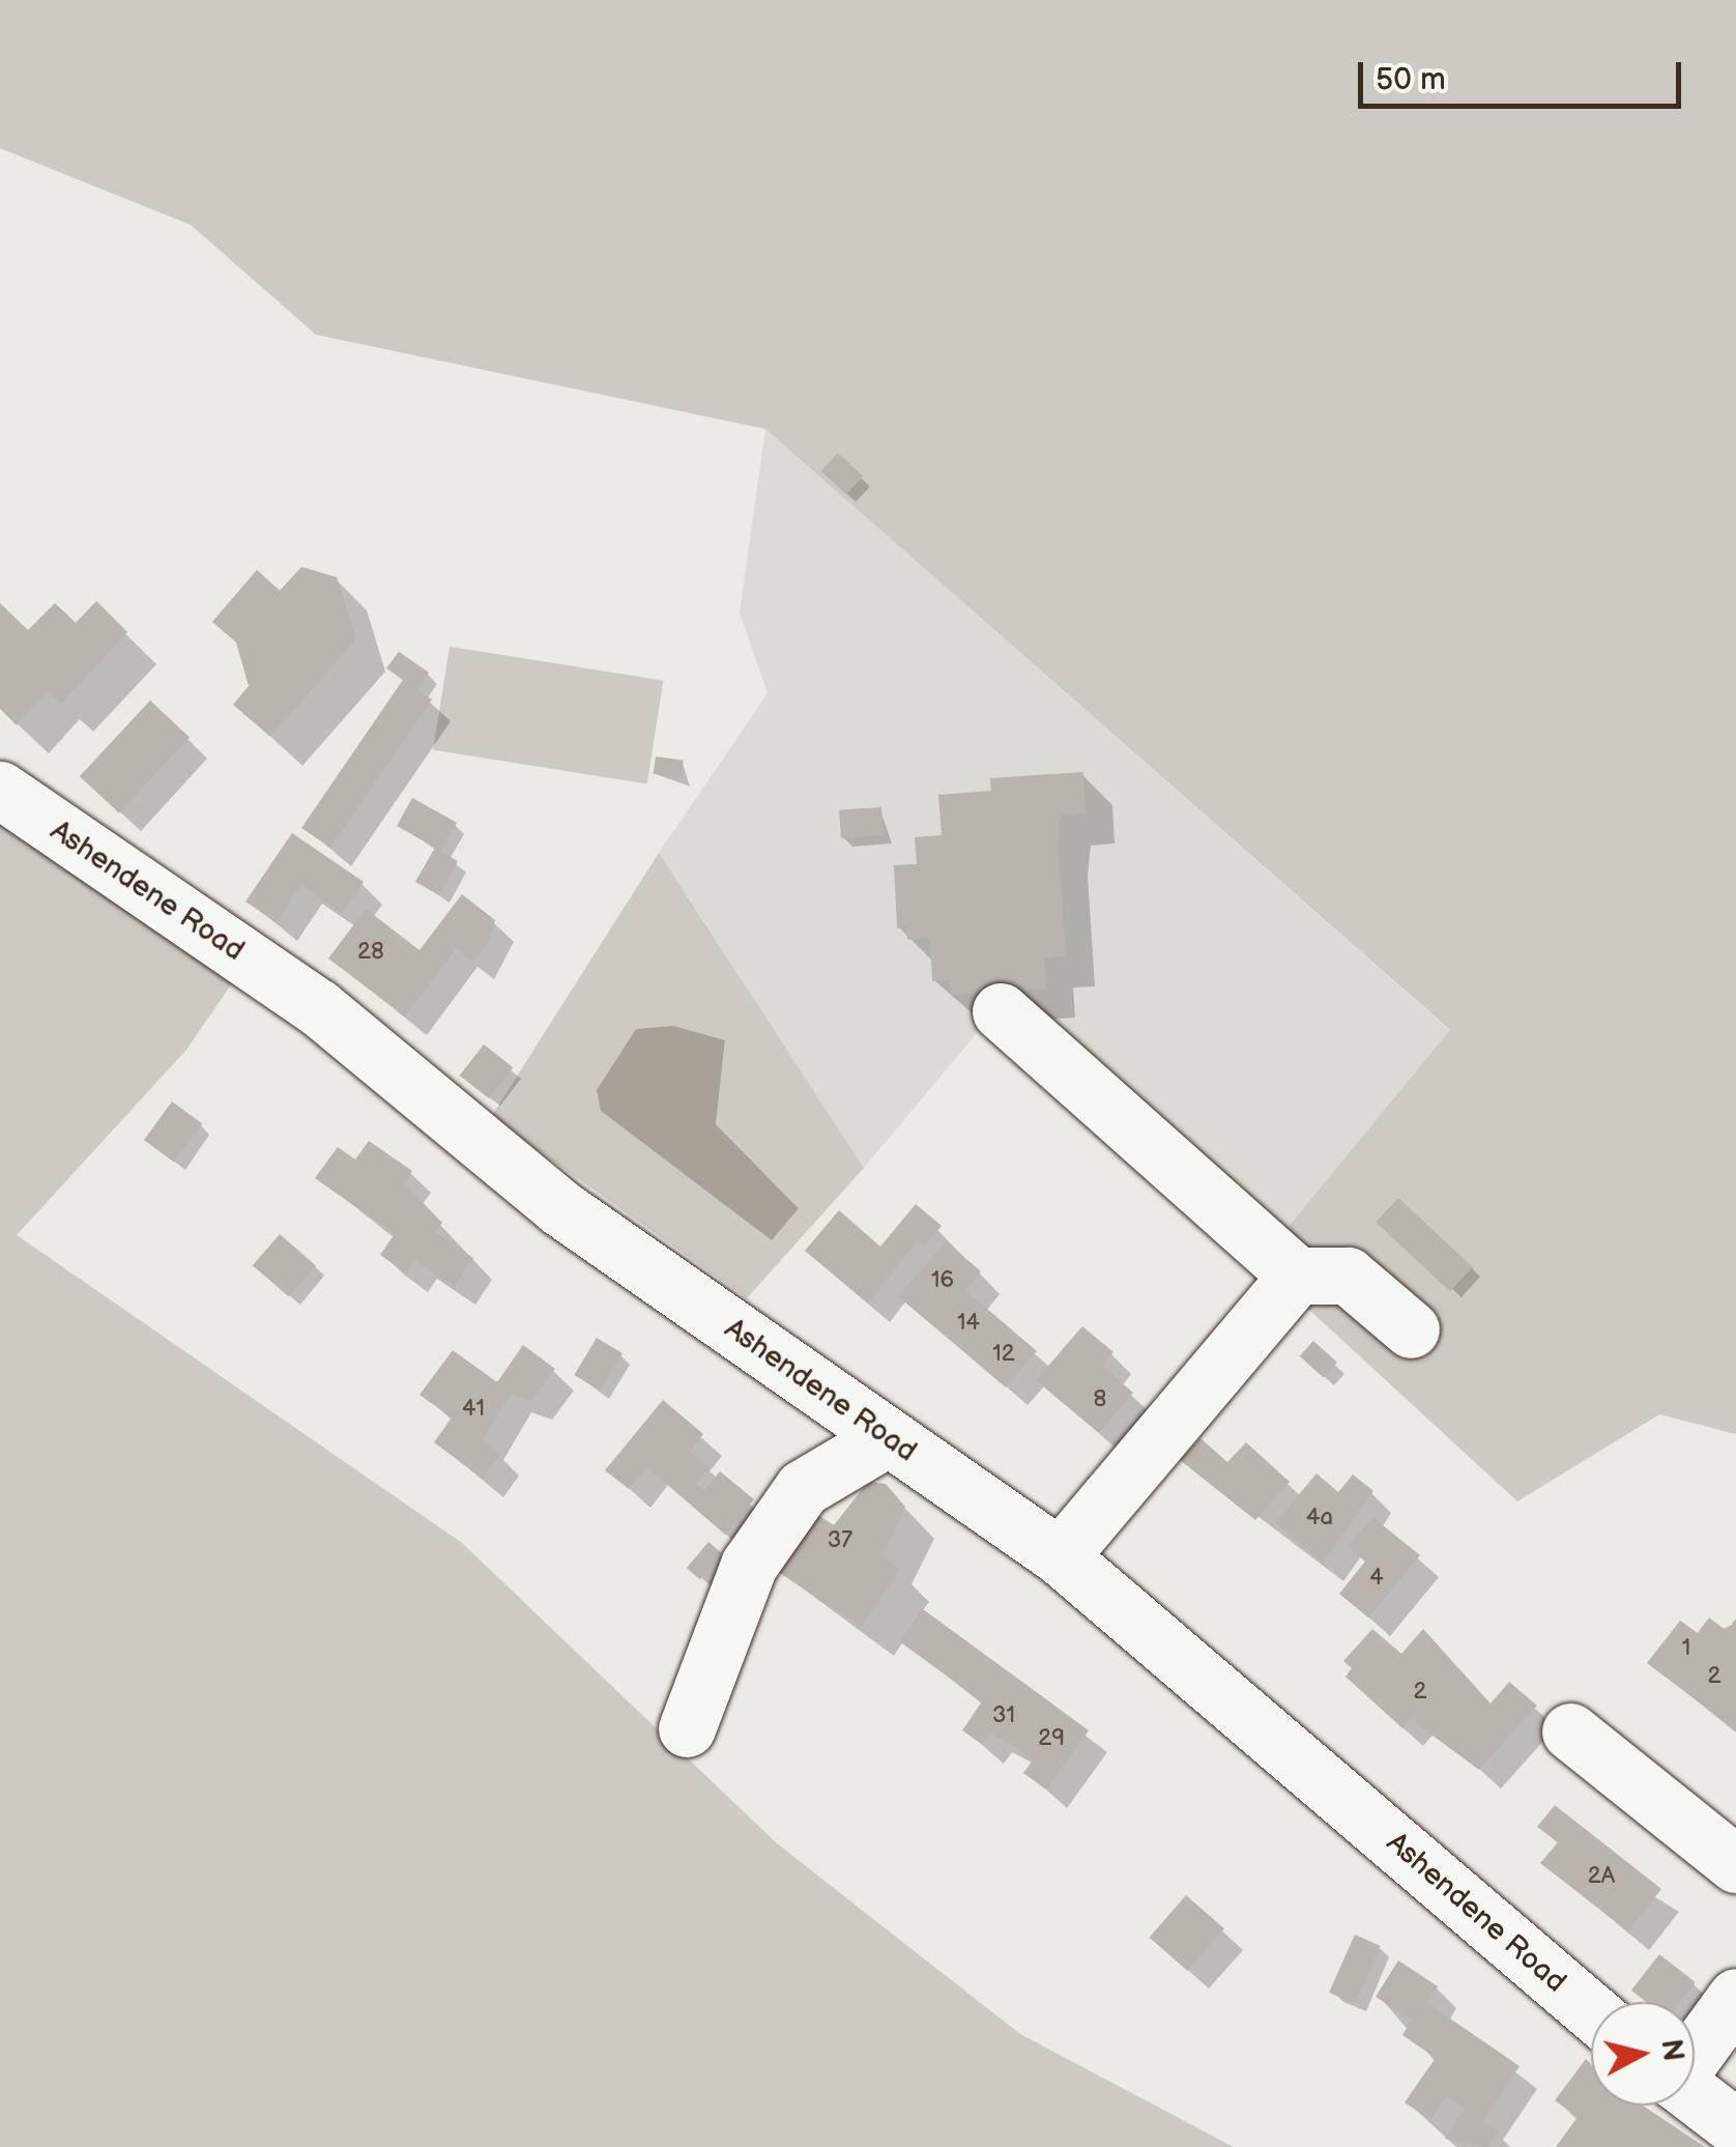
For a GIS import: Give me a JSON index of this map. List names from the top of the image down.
{
  "streets": {
    "street": ["Ashendene Road"]
  },
  "house_numbers": [
    "28",
    "16",
    "14",
    "12",
    "8",
    "41",
    "4a",
    "37",
    "4",
    "1",
    "2",
    "2",
    "31",
    "29",
    "2A"
  ],
  "scale_bar": "50 m",
  "north": "right"
}
